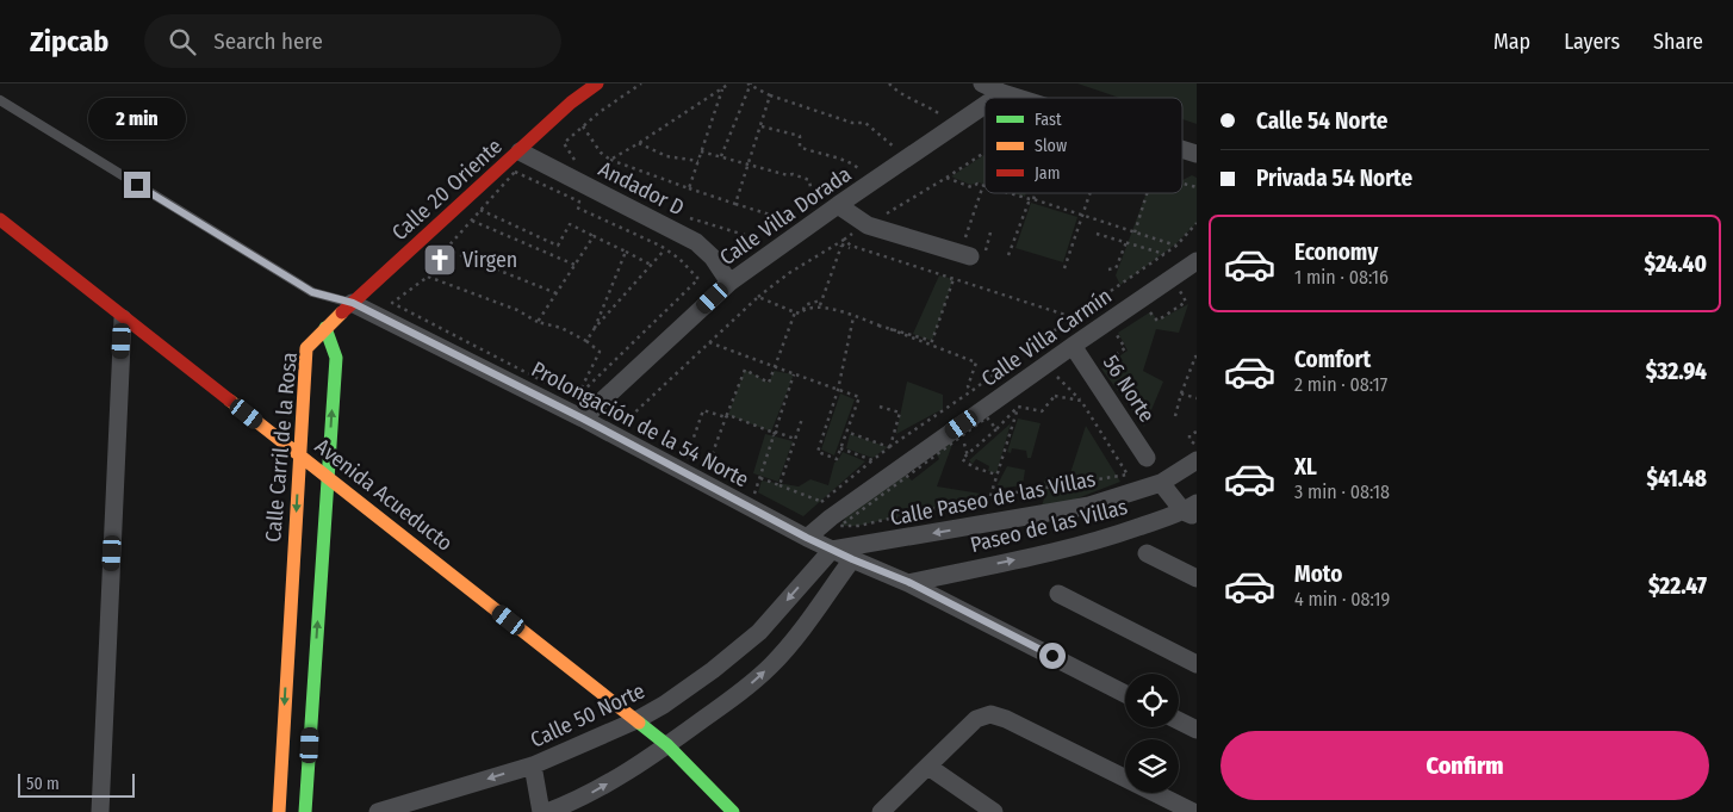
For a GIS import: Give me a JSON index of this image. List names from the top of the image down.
{
  "streets": {
    "main road": ["Calle 20 Oriente", "Calle Carril de la Rosa", "Avenida Acueducto"],
    "street": [
      "Andador D",
      "Calle Villa Dorada",
      "Calle Villa Carmín",
      "56 Norte",
      "Prolongación de la 54 Norte",
      "Calle Paseo de las Villas",
      "Paseo de las Villas",
      "Calle 50 Norte"
    ]
  },
  "crossings": [
    ["Andador D", "Calle 20 Oriente"],
    ["Andador D", "Calle Villa Dorada"],
    ["Calle 20 Oriente", "Prolongación de la 54 Norte"],
    ["Calle 20 Oriente", "Calle Carril de la Rosa"],
    ["Calle Villa Dorada", "Prolongación de la 54 Norte"],
    ["Calle Villa Carmín", "56 Norte"],
    ["Calle Villa Carmín", "Prolongación de la 54 Norte"],
    ["Prolongación de la 54 Norte", "Calle Paseo de las Villas"],
    ["Prolongación de la 54 Norte", "Paseo de las Villas"],
    ["Prolongación de la 54 Norte", "Calle 50 Norte"],
    ["Calle Carril de la Rosa", "Avenida Acueducto"],
    ["Avenida Acueducto", "Calle 50 Norte"],
    ["Calle Paseo de las Villas", "Calle 50 Norte"]
  ],
  "one_way": ["Calle Paseo de las Villas", "Paseo de las Villas"],
  "places": {
    "church": ["Virgen"]
  },
  "legend": ["Fast", "Slow", "Jam"],
  "scale_bar": "50 m",
  "page": {
    "header": "Zipcab",
    "search": "Search here",
    "nav": ["Map", "Layers", "Share"],
    "banner": ["Calle 54 Norte", "Privada 54 Norte"],
    "bubble": "2 min",
    "list": [
      {
        "name": "Economy",
        "note": "1 min · 08:16",
        "value": "$24.40"
      },
      {
        "name": "Comfort",
        "note": "2 min · 08:17",
        "value": "$32.94"
      },
      {
        "name": "XL",
        "note": "3 min · 08:18",
        "value": "$41.48"
      },
      {
        "name": "Moto",
        "note": "4 min · 08:19",
        "value": "$22.47"
      }
    ],
    "buttons": "Confirm",
    "scale": "50 m"
  }
}
